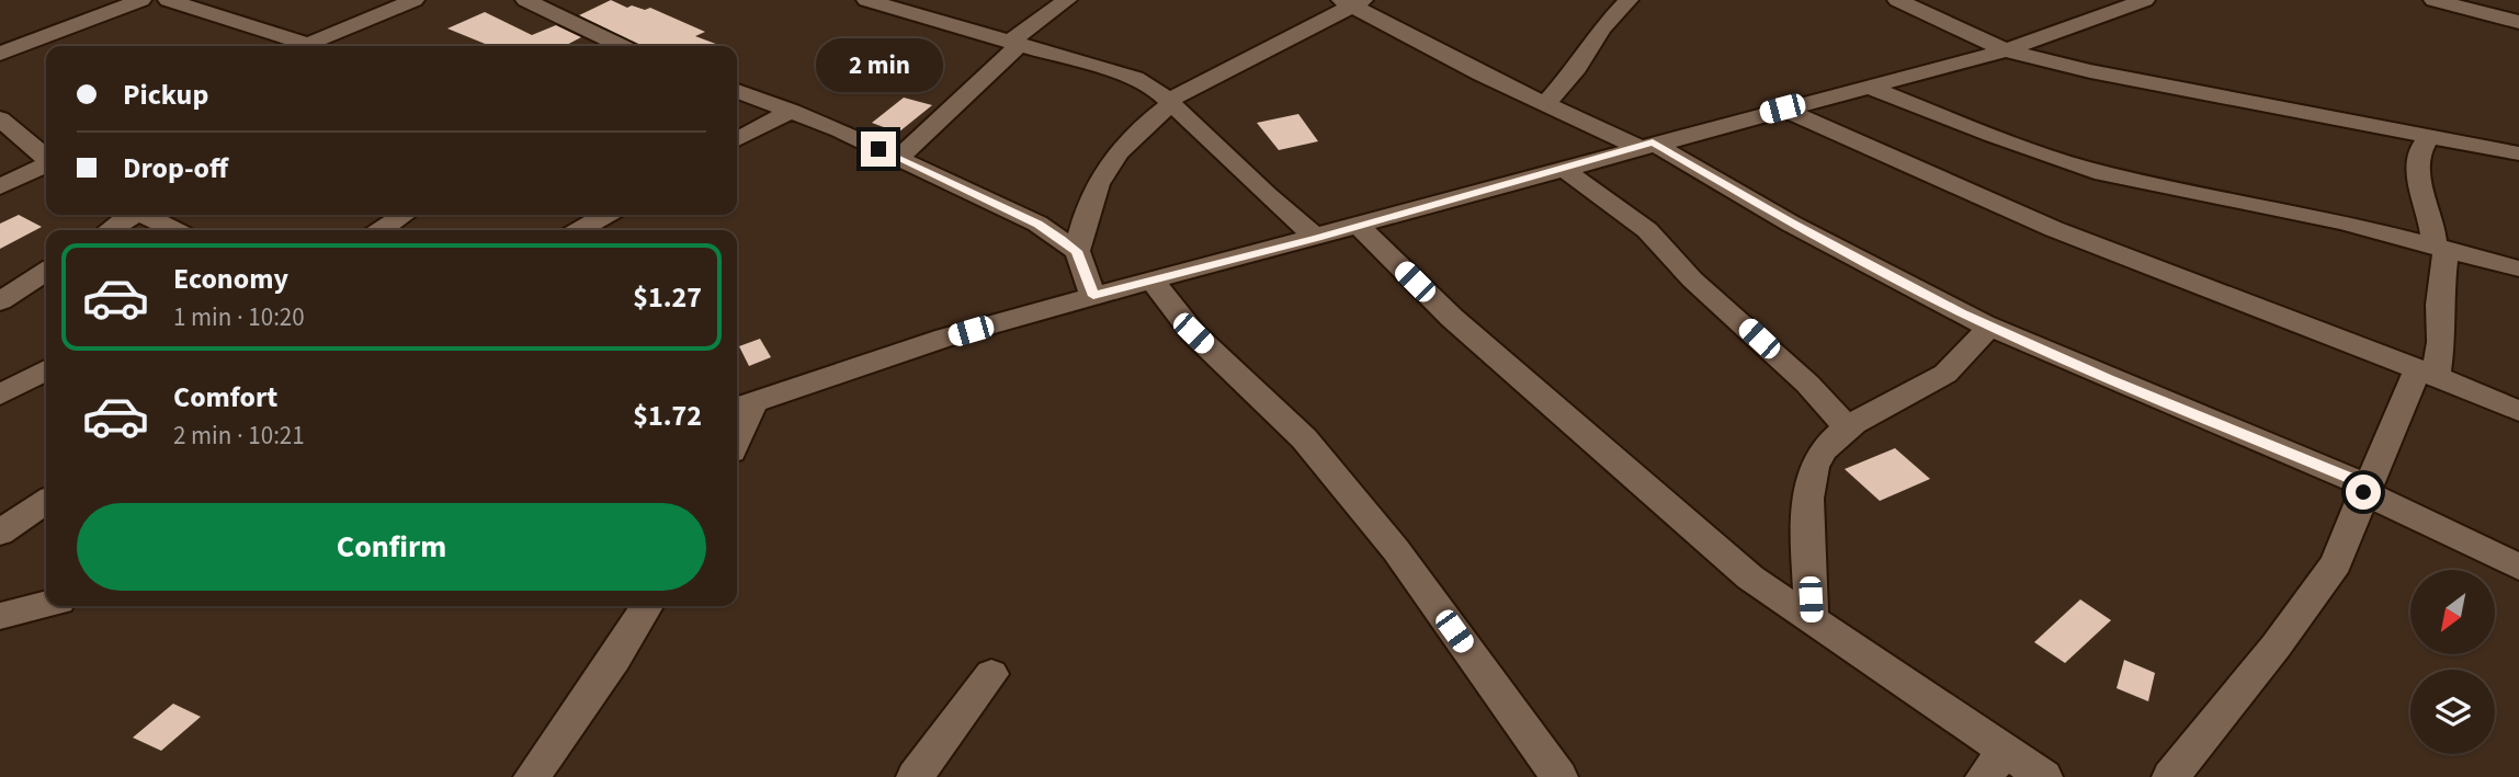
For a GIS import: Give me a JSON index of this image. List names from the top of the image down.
{
  "north": "bottom left",
  "page": {
    "bubble": "2 min",
    "banner": ["Pickup", "Drop-off"],
    "list": [
      {
        "name": "Economy",
        "note": "1 min · 10:20",
        "value": "$1.27"
      },
      {
        "name": "Comfort",
        "note": "2 min · 10:21",
        "value": "$1.72"
      }
    ],
    "buttons": "Confirm"
  }
}
